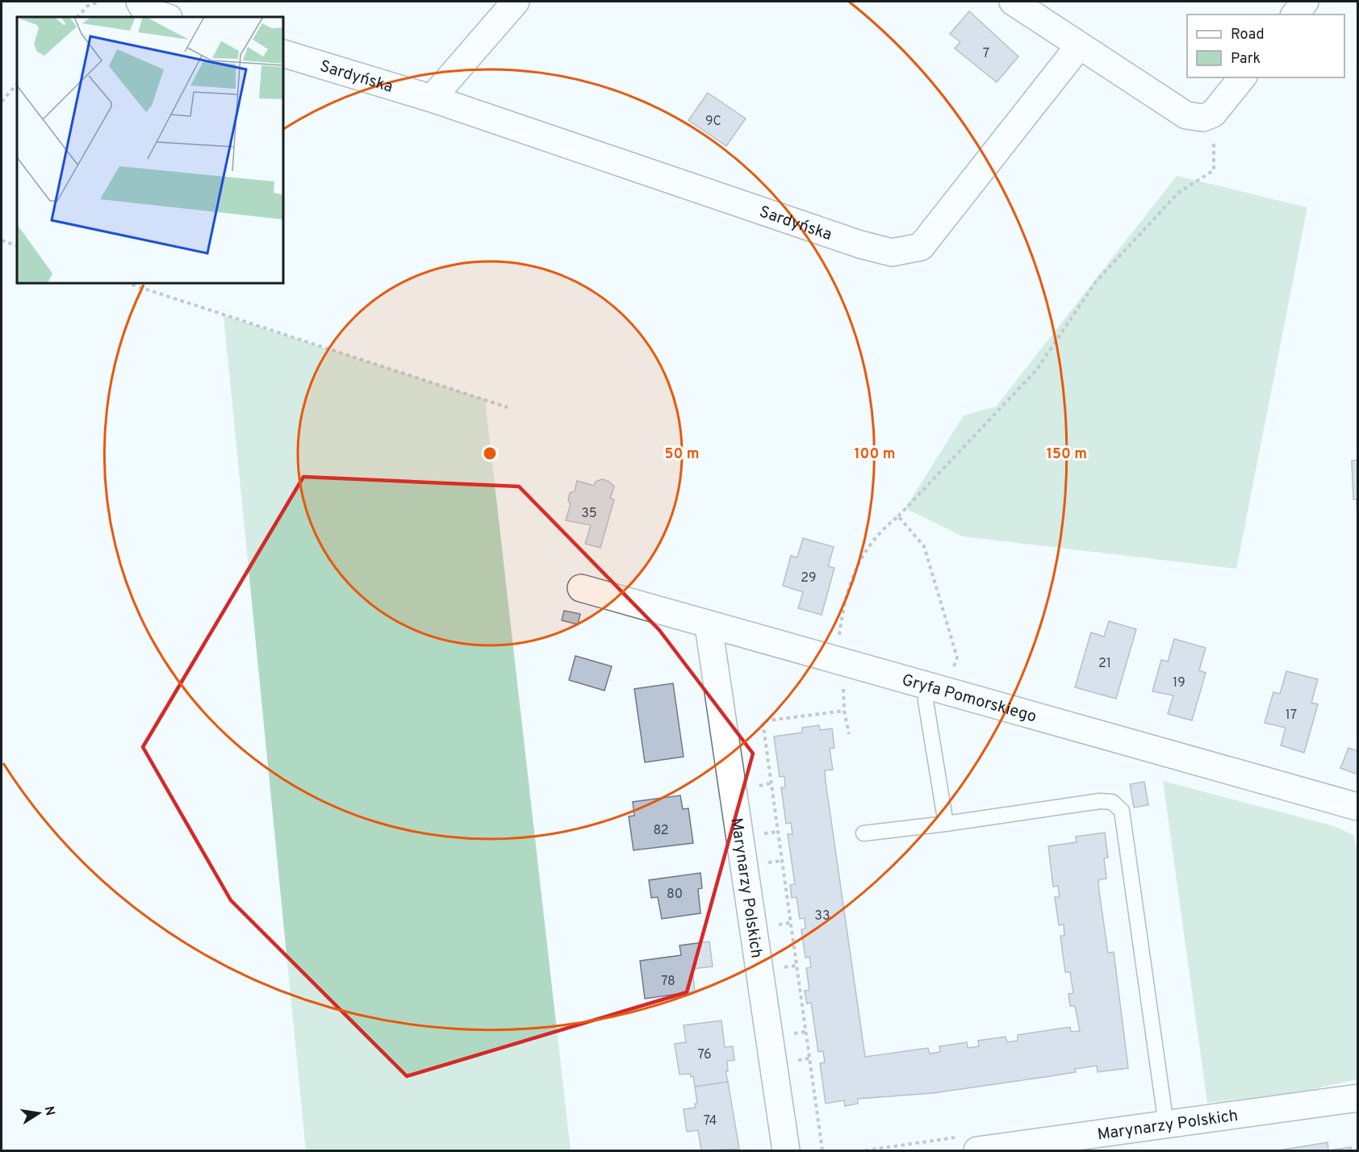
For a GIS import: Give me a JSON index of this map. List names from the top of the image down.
{
  "streets": {
    "street": ["Sardyńska", "Gryfa Pomorskiego", "Marynarzy Polskich"]
  },
  "crossings": [
    ["Gryfa Pomorskiego", "Marynarzy Polskich"]
  ],
  "house_numbers": [
    "7",
    "9C",
    "35",
    "29",
    "21",
    "19",
    "17",
    "82",
    "80",
    "33",
    "78",
    "76",
    "74"
  ],
  "legend": ["Road", "Park"],
  "north": "right",
  "rings": ["50 m", "100 m", "150 m"]
}
